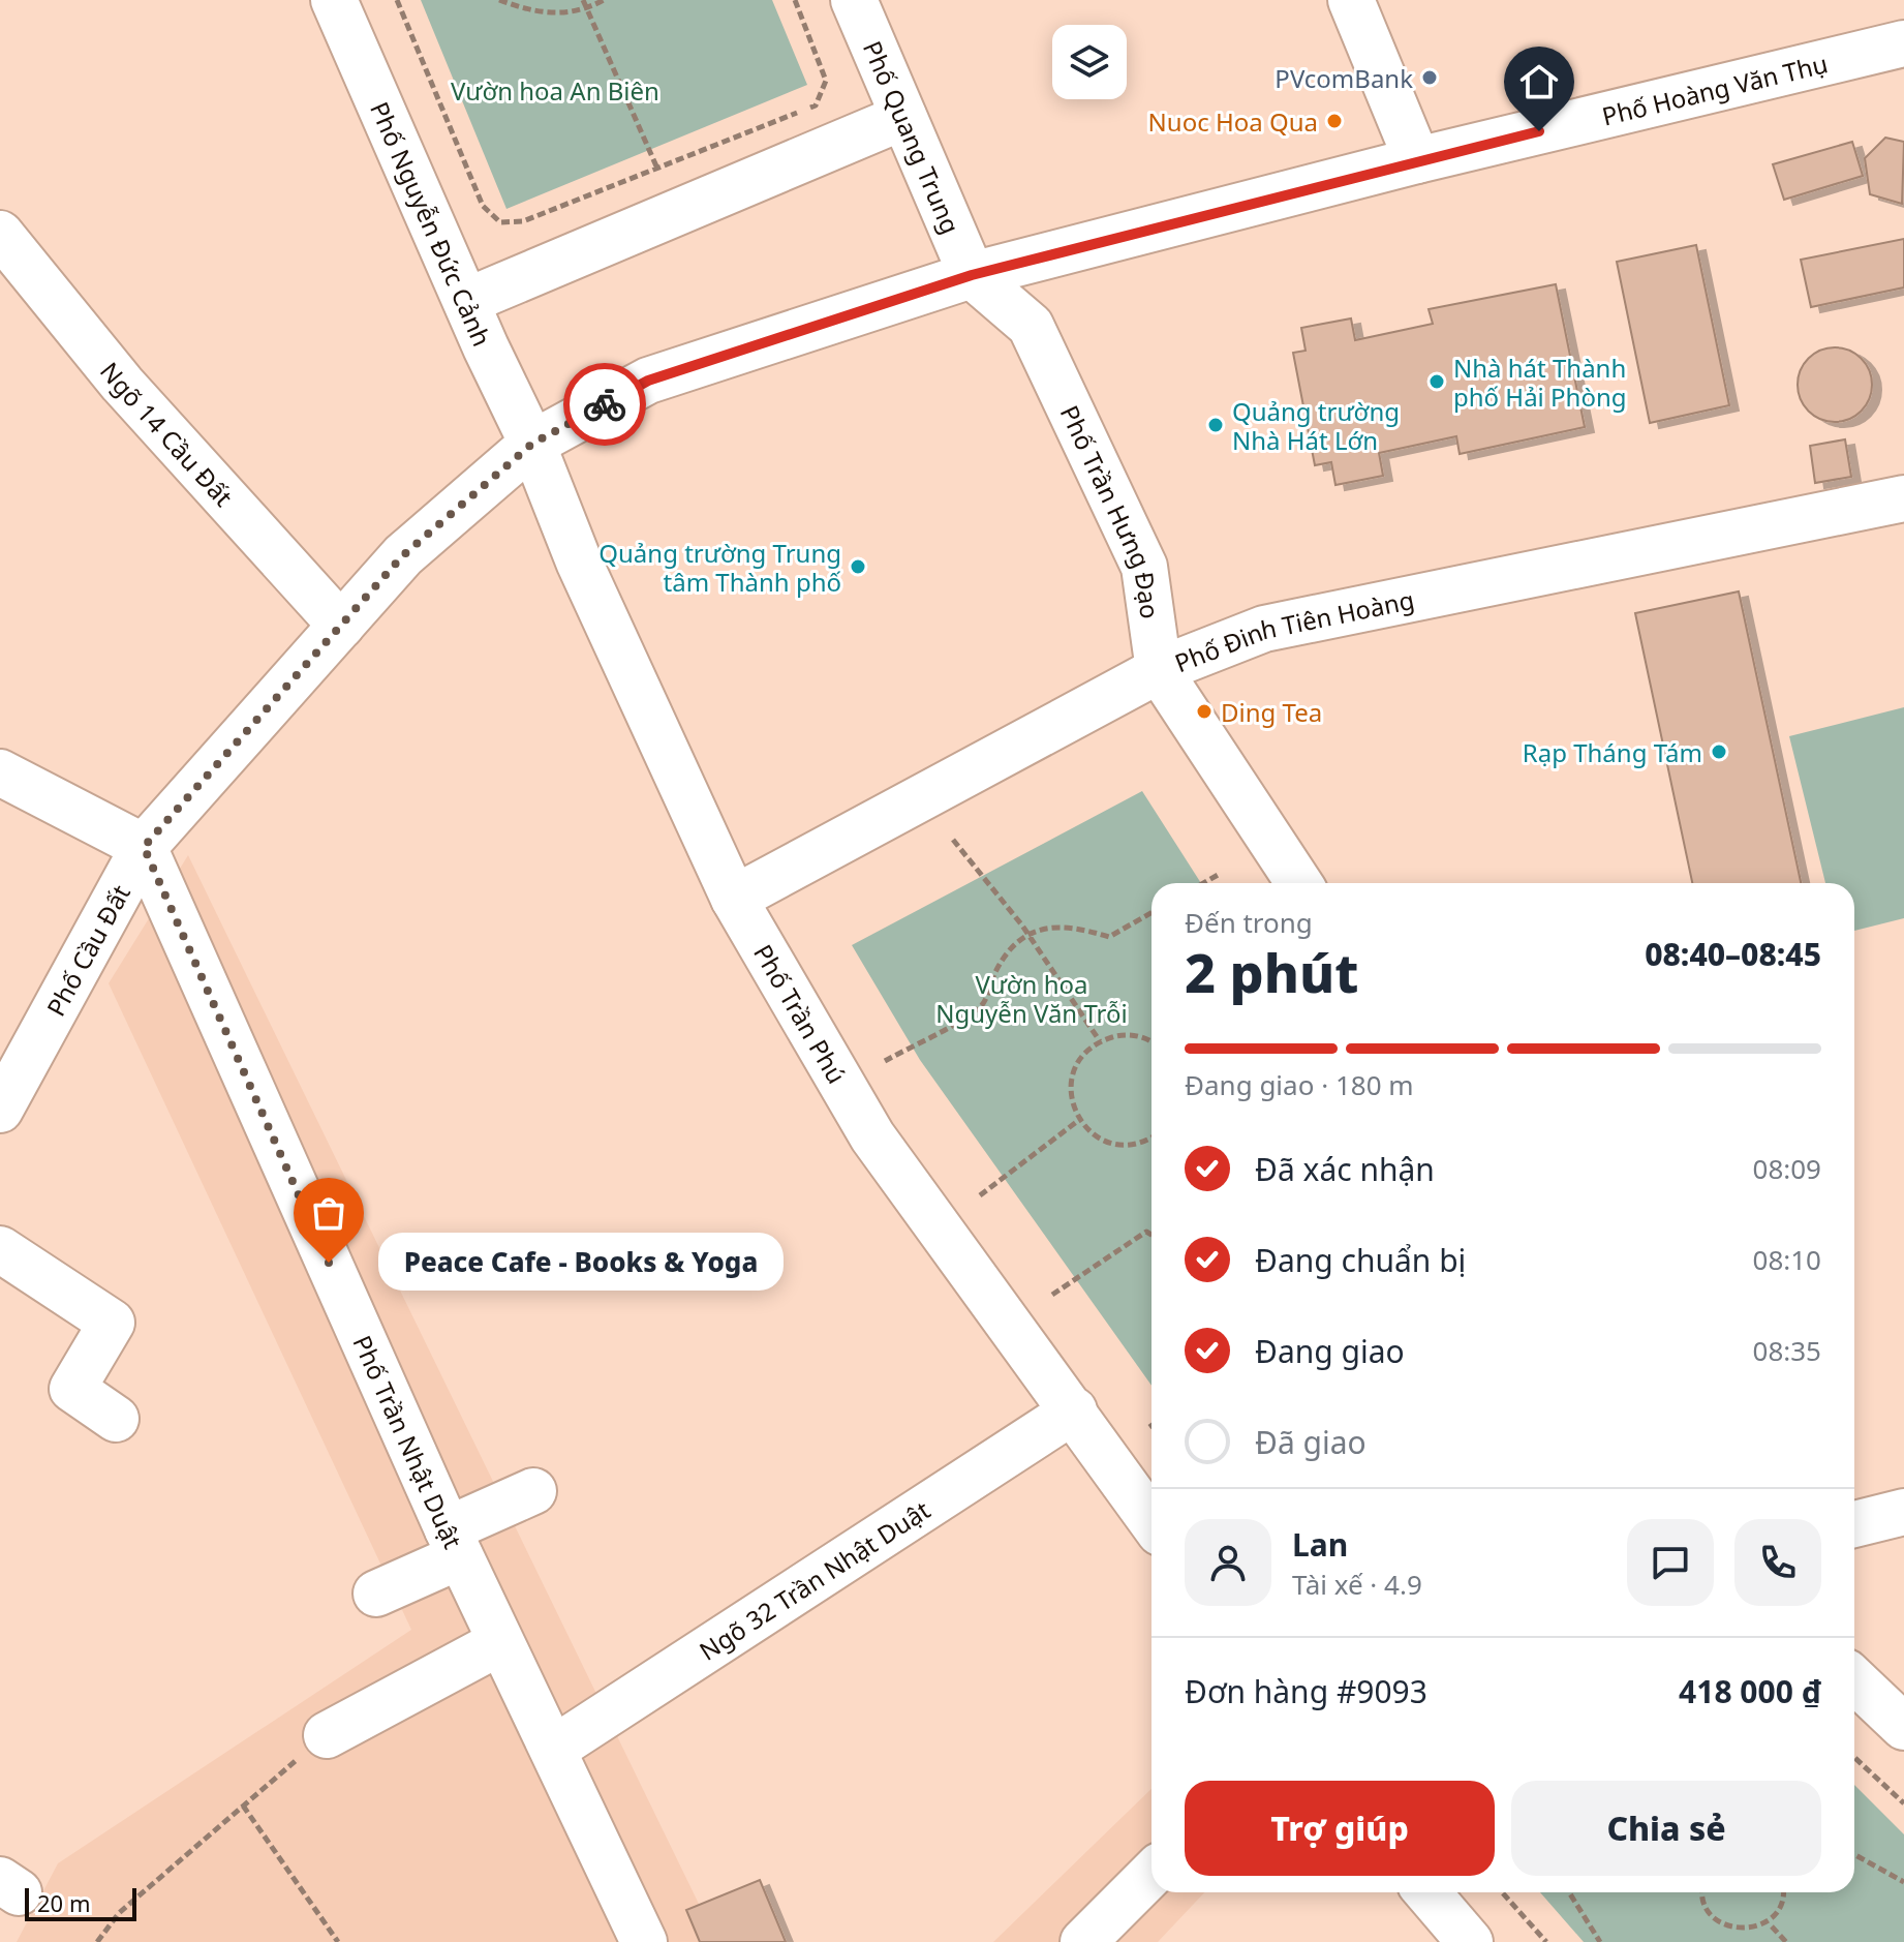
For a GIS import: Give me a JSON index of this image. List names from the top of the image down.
{
  "streets": {
    "main road": [
      "Phố Hoàng Văn Thụ",
      "Phố Quang Trung",
      "Phố Nguyễn Đức Cảnh",
      "Ngõ 14 Cầu Đất",
      "Phố Trần Hưng Đạo",
      "Phố Đinh Tiên Hoàng",
      "Phố Cầu Đất",
      "Phố Trần Phú",
      "Phố Trần Nhật Duật",
      "Ngõ 32 Trần Nhật Duật"
    ]
  },
  "crossings": [
    ["Phố Hoàng Văn Thụ", "Phố Quang Trung"],
    ["Phố Hoàng Văn Thụ", "Phố Nguyễn Đức Cảnh"],
    ["Phố Hoàng Văn Thụ", "Phố Trần Hưng Đạo"],
    ["Phố Hoàng Văn Thụ", "Phố Cầu Đất"],
    ["Phố Hoàng Văn Thụ", "Phố Trần Phú"],
    ["Phố Quang Trung", "Phố Trần Hưng Đạo"],
    ["Phố Nguyễn Đức Cảnh", "Phố Cầu Đất"],
    ["Phố Nguyễn Đức Cảnh", "Phố Trần Phú"],
    ["Ngõ 14 Cầu Đất", "Phố Cầu Đất"],
    ["Phố Trần Hưng Đạo", "Phố Đinh Tiên Hoàng"],
    ["Phố Đinh Tiên Hoàng", "Phố Trần Phú"],
    ["Phố Cầu Đất", "Phố Trần Phú"],
    ["Phố Cầu Đất", "Phố Trần Nhật Duật"],
    ["Phố Trần Phú", "Ngõ 32 Trần Nhật Duật"],
    ["Phố Trần Nhật Duật", "Ngõ 32 Trần Nhật Duật"]
  ],
  "parks": ["Vườn hoa An Biên", "Vườn hoa Nguyễn Văn Trỗi"],
  "places": [
    "PVcomBank",
    "Nuoc Hoa Qua",
    "Nhà hát Thành phố Hải Phòng",
    "Quảng trường Nhà Hát Lớn",
    "Quảng trường Trung tâm Thành phố",
    "Ding Tea",
    "Rạp Tháng Tám",
    "Peace Cafe - Books & Yoga"
  ],
  "scale_bar": "20 m",
  "page": {
    "heading": ["2 phút", "Đến trong", "08:40–08:45"],
    "panel": [
      "Lan",
      "Tài xế · 4.9",
      "Đơn hàng #9093",
      "418 000 ₫"
    ],
    "bar": "Đang giao · 180 m",
    "list": [
      ["Đã xác nhận", "08:09"],
      ["Đang chuẩn bị", "08:10"],
      ["Đang giao", "08:35"],
      "Đã giao"
    ],
    "bubble": "Peace Cafe - Books & Yoga",
    "buttons": ["Trợ giúp", "Chia sẻ"],
    "scale": "20 m"
  }
}
